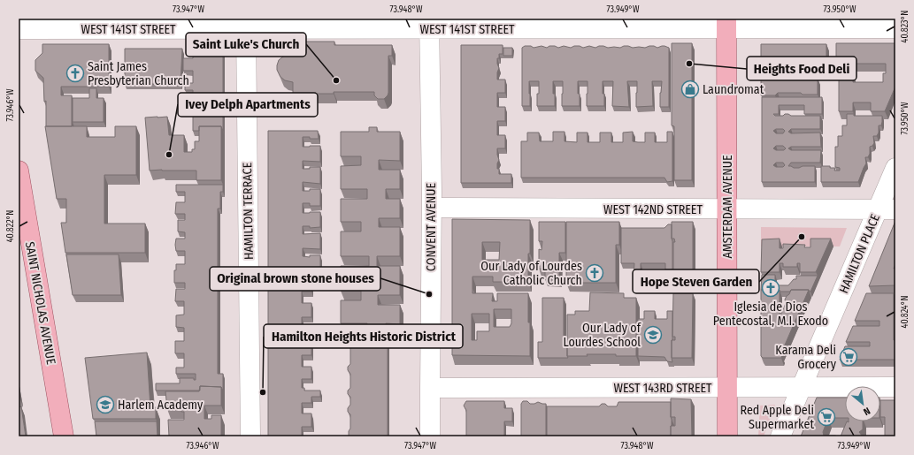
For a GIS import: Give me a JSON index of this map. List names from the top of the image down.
{
  "streets": {
    "main road": ["AMSTERDAM AVENUE", "SAINT NICHOLAS AVENUE"],
    "street": [
      "WEST 141ST STREET",
      "WEST 142ND STREET",
      "HAMILTON TERRACE",
      "CONVENT AVENUE",
      "HAMILTON PLACE",
      "WEST 143RD STREET"
    ]
  },
  "crossings": [
    ["WEST 141ST STREET", "AMSTERDAM AVENUE"],
    ["WEST 141ST STREET", "HAMILTON TERRACE"],
    ["WEST 141ST STREET", "CONVENT AVENUE"],
    ["AMSTERDAM AVENUE", "WEST 142ND STREET"],
    ["AMSTERDAM AVENUE", "WEST 143RD STREET"],
    ["WEST 142ND STREET", "CONVENT AVENUE"],
    ["WEST 142ND STREET", "HAMILTON PLACE"],
    ["CONVENT AVENUE", "WEST 143RD STREET"],
    ["HAMILTON PLACE", "WEST 143RD STREET"]
  ],
  "places": {
    "other": [
      "Heights Food Deli",
      "Saint Luke's Church",
      "Ivey Delph Apartments",
      "Hope Steven Garden",
      "Original brown stone houses",
      "Hamilton Heights Historic District"
    ],
    "church": ["Saint James Presbyterian Church", "Our Lady of Lourdes Catholic Church", "Iglesia de Dios Pentecostal, M.I. Exodo"],
    "shop": ["Laundromat"],
    "school or university": ["Our Lady of Lourdes School", "Harlem Academy"],
    "supermarket": ["Karama Deli Grocery", "Red Apple Deli Supermarket"]
  },
  "north": "bottom right",
  "coordinates": [
    "73.947°W",
    "73.948°W",
    "73.949°W",
    "73.950°W",
    "40.823°N",
    "73.946°W",
    "40.822°N",
    "40.824°N"
  ]
}
